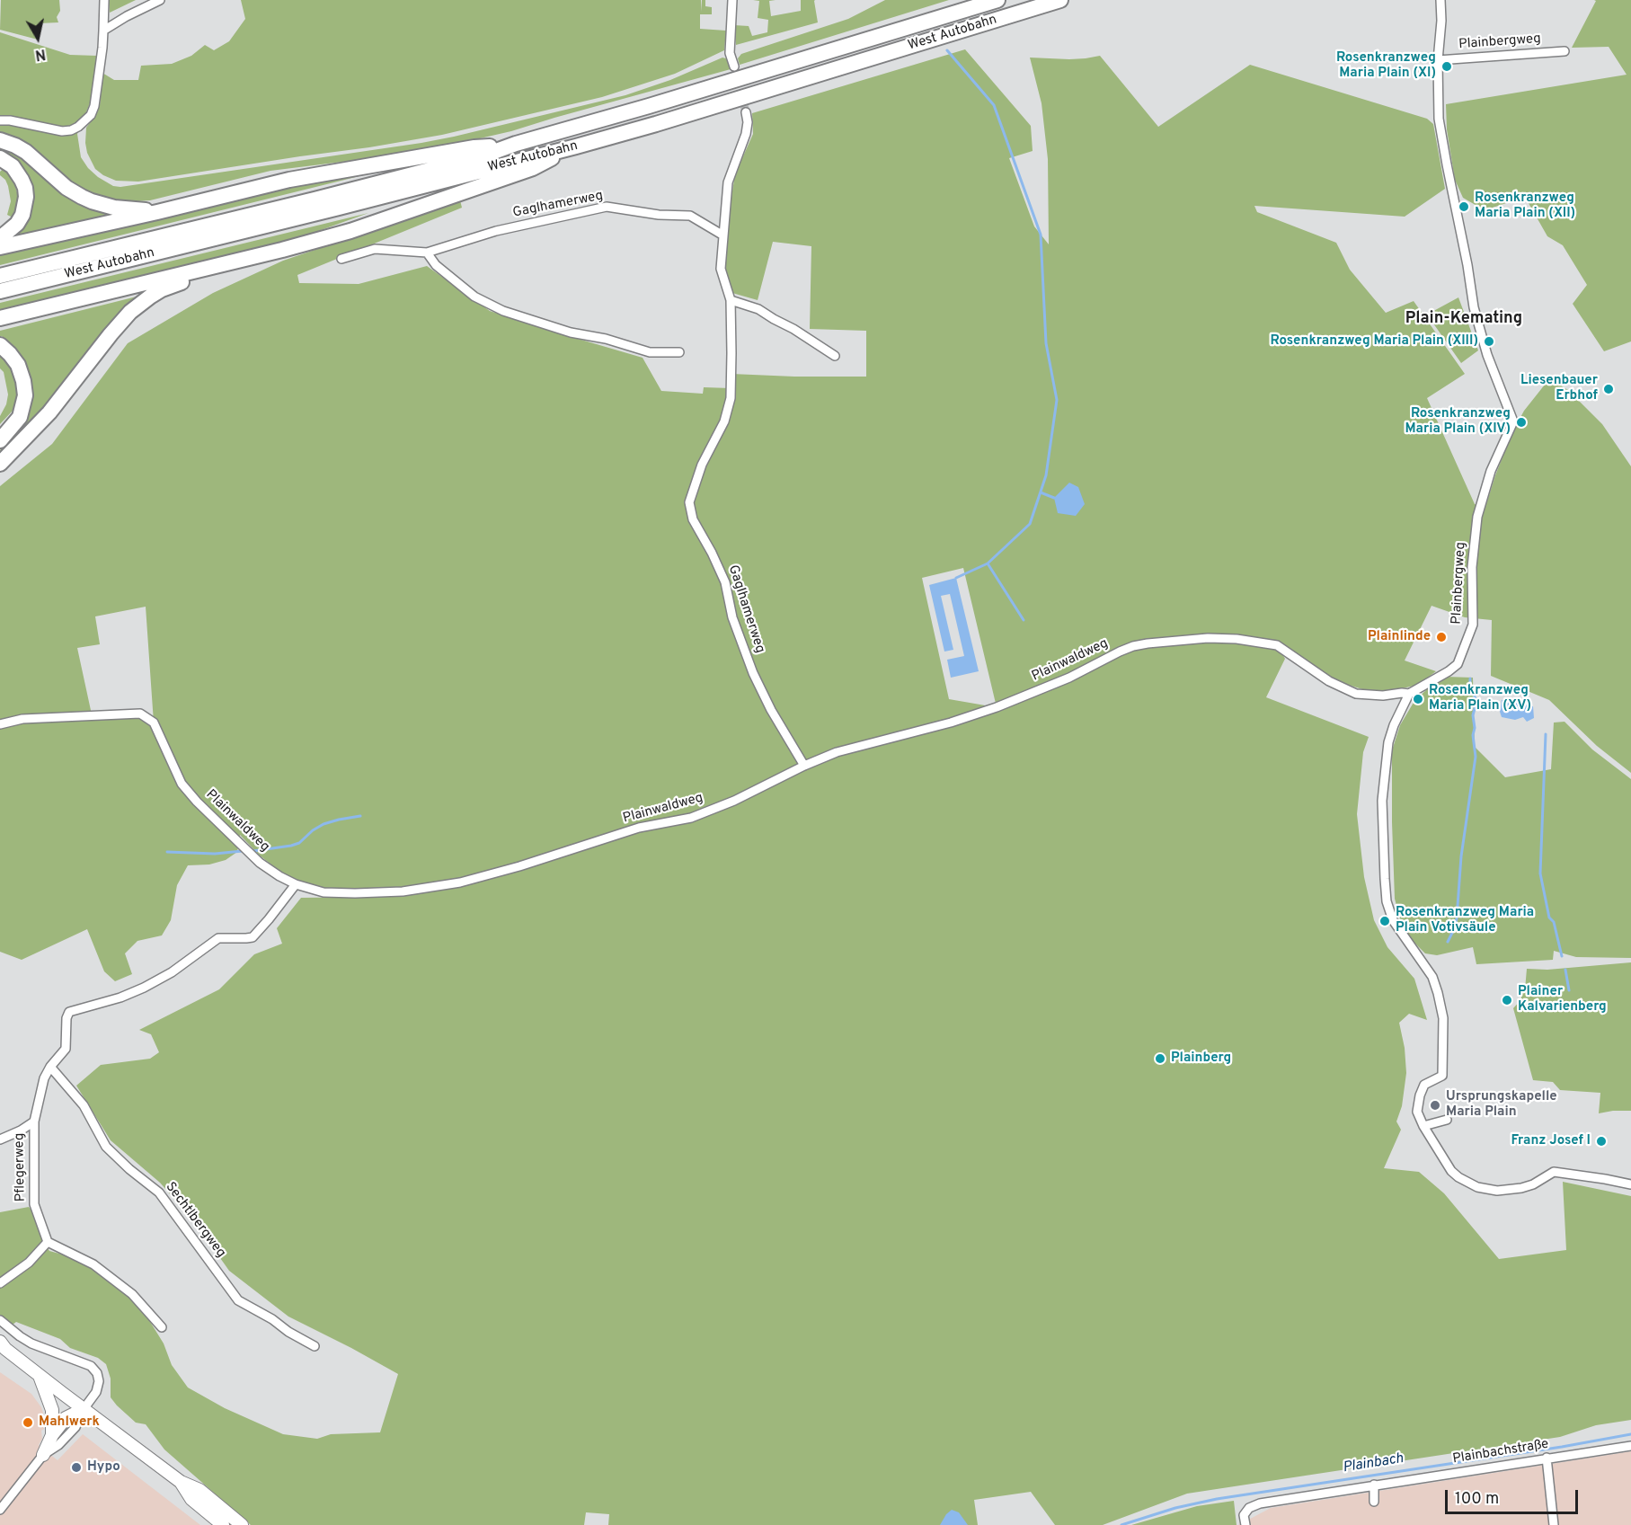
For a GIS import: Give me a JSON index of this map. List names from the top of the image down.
{
  "streets": {
    "highway": ["West Autobahn"],
    "street": [
      "Plainbergweg",
      "Gaglhamerweg",
      "Plainwaldweg",
      "Pflegerweg",
      "Sechtlbergweg",
      "Plainbachstraße"
    ]
  },
  "crossings": [
    ["Plainbergweg", "Plainwaldweg"],
    ["Gaglhamerweg", "Plainwaldweg"],
    ["Plainwaldweg", "Pflegerweg"],
    ["Pflegerweg", "Sechtlbergweg"]
  ],
  "districts": ["Plain-Kemating"],
  "water": ["Plainbach"],
  "places": [
    "Rosenkranzweg Maria Plain (XI)",
    "Rosenkranzweg Maria Plain (XII)",
    "Rosenkranzweg Maria Plain (XIII)",
    "Liesenbauer Erbhof",
    "Rosenkranzweg Maria Plain (XIV)",
    "Plainlinde",
    "Rosenkranzweg Maria Plain (XV)",
    "Rosenkranzweg Maria Plain Votivsäule",
    "Plainer Kalvarienberg",
    "Plainberg",
    "Ursprungskapelle Maria Plain",
    "Franz Josef I",
    "Mahlwerk",
    "Hypo"
  ],
  "scale_bar": "100 m",
  "north": "bottom"
}
